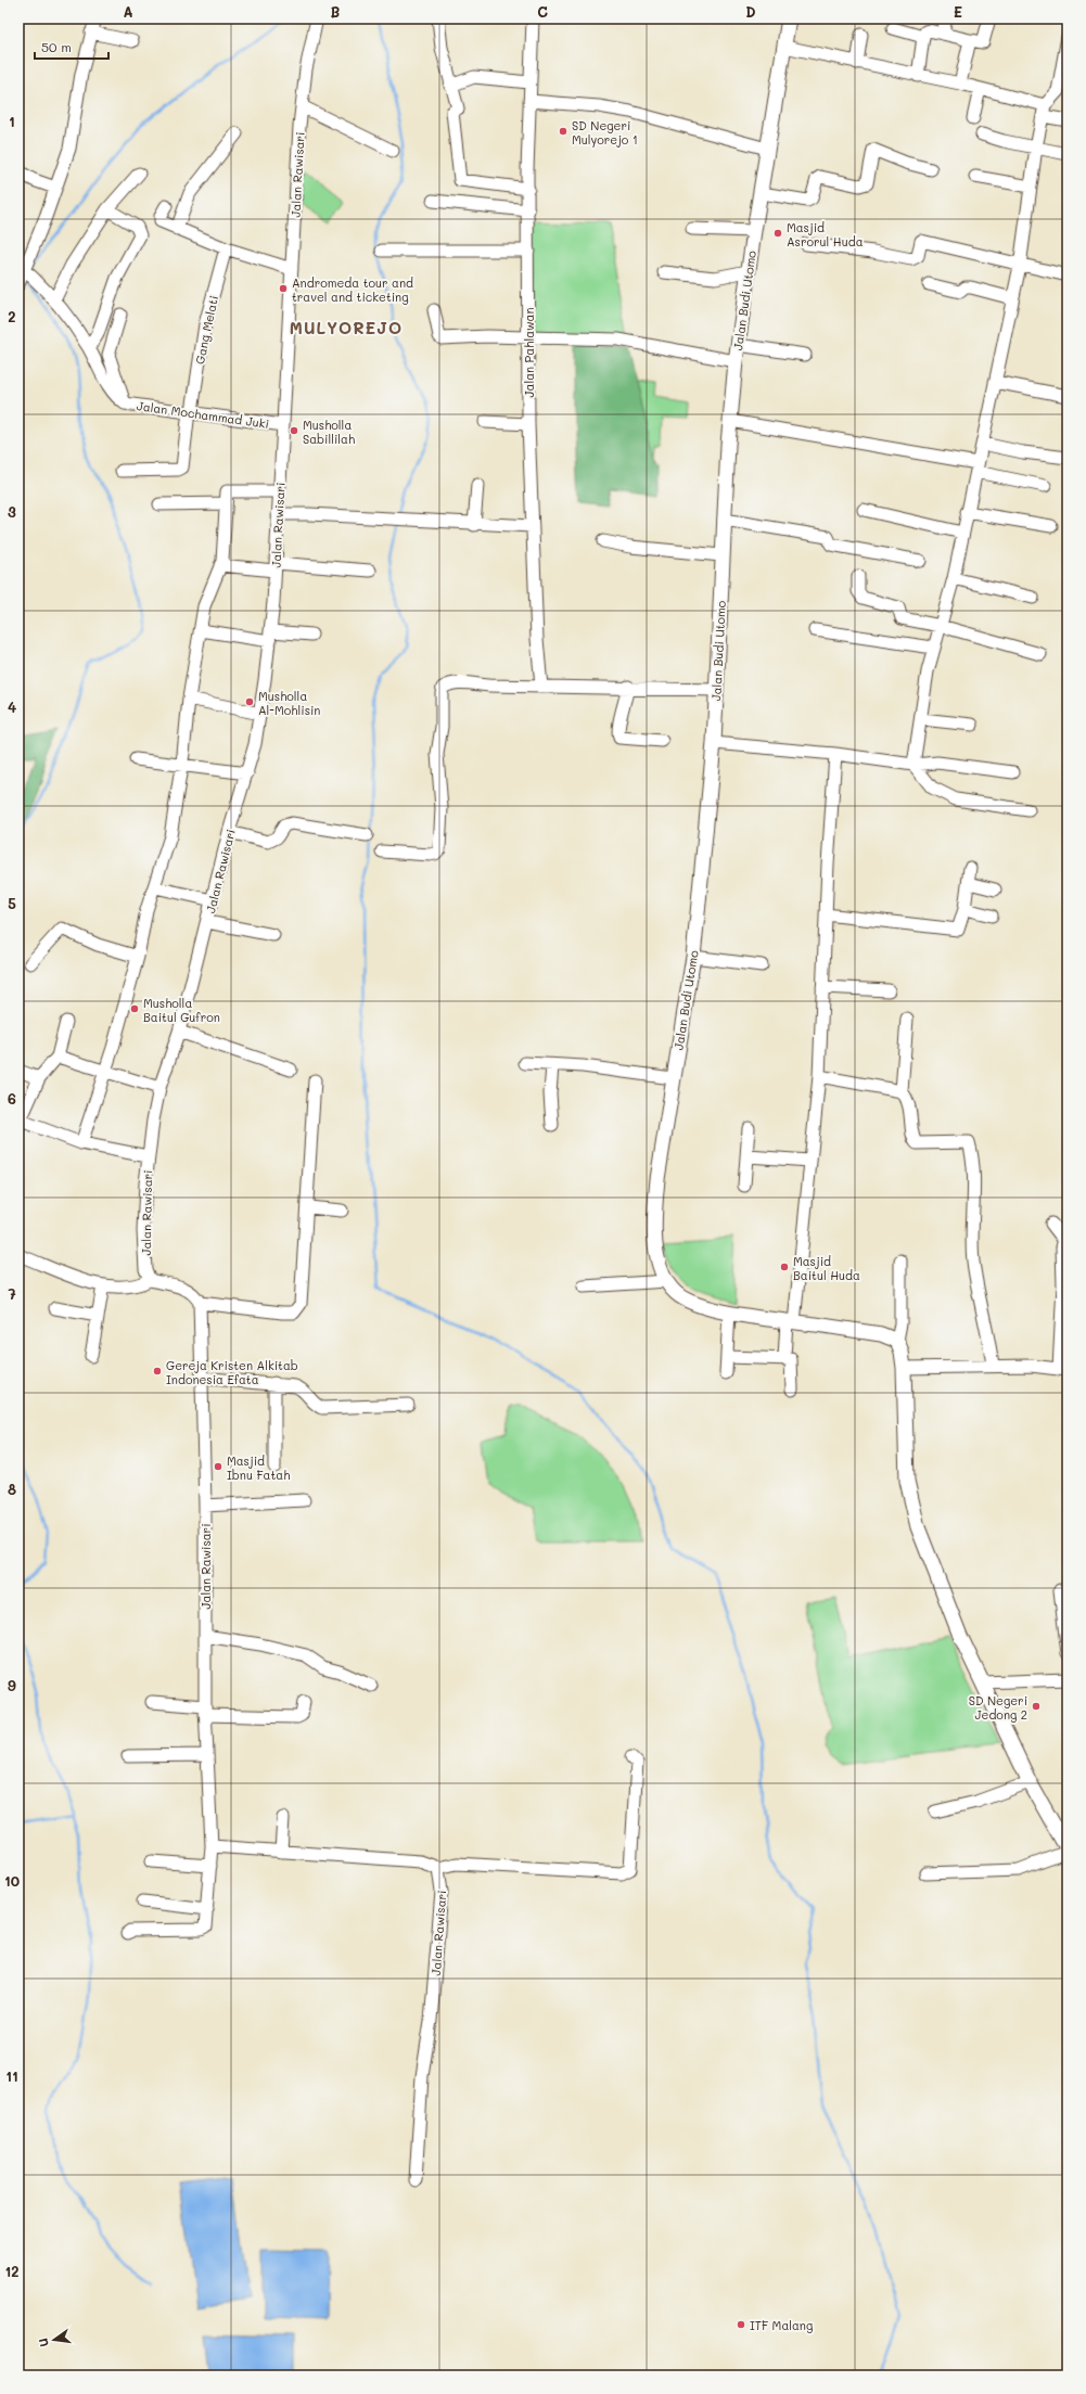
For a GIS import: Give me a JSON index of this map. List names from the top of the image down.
{
  "streets": {
    "street": [
      "Jalan Rawisari",
      "Jalan Budi Utomo",
      "Gang Melati",
      "Jalan Pahlawan",
      "Jalan Mochammad Juki"
    ]
  },
  "crossings": [
    ["Jalan Rawisari", "Jalan Mochammad Juki"],
    ["Gang Melati", "Jalan Mochammad Juki"]
  ],
  "districts": ["MULYOREJO"],
  "places": [
    "SD Negeri Mulyorejo 1",
    "Masjid Asrorul Huda",
    "Andromeda tour and travel and ticketing",
    "Musholla Sabillilah",
    "Musholla Al-Mohlisin",
    "Musholla Baitul Gufron",
    "Masjid Baitul Huda",
    "Gereja Kristen Alkitab Indonesia Efata",
    "Masjid Ibnu Fatah",
    "SD Negeri Jedong 2",
    "ITF Malang"
  ],
  "scale_bar": "50 m",
  "north": "left",
  "grid": {
    "columns": [
      "A",
      "B",
      "C",
      "D",
      "E"
    ],
    "rows": [
      "1",
      "2",
      "3",
      "4",
      "5",
      "6",
      "7",
      "8",
      "9",
      "10",
      "11",
      "12"
    ]
  }
}
